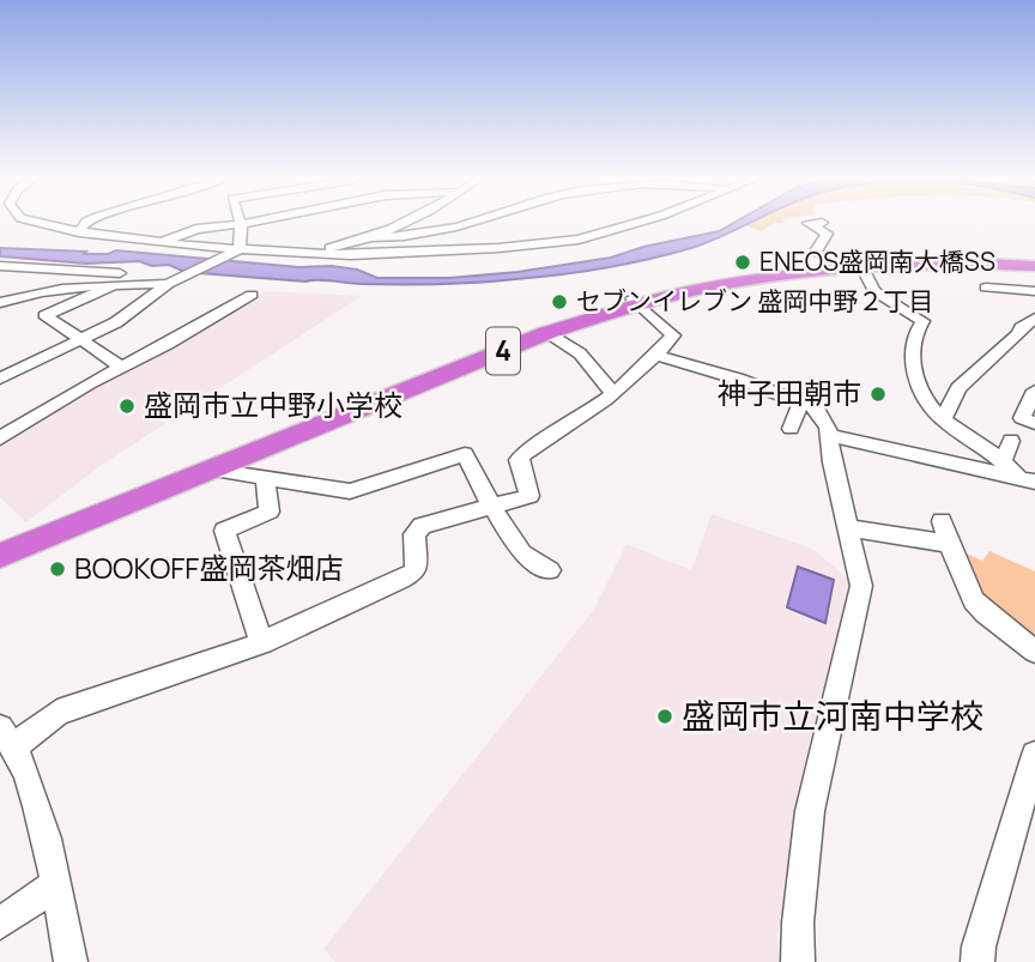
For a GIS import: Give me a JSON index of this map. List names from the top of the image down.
{
  "streets": {
    "highway": ["4"]
  },
  "places": [
    "ENEOS盛岡南大橋SS",
    "セブンイレブン 盛岡中野２丁目",
    "神子田朝市",
    "盛岡市立中野小学校",
    "BOOKOFF盛岡茶畑店",
    "盛岡市立河南中学校"
  ]
}
